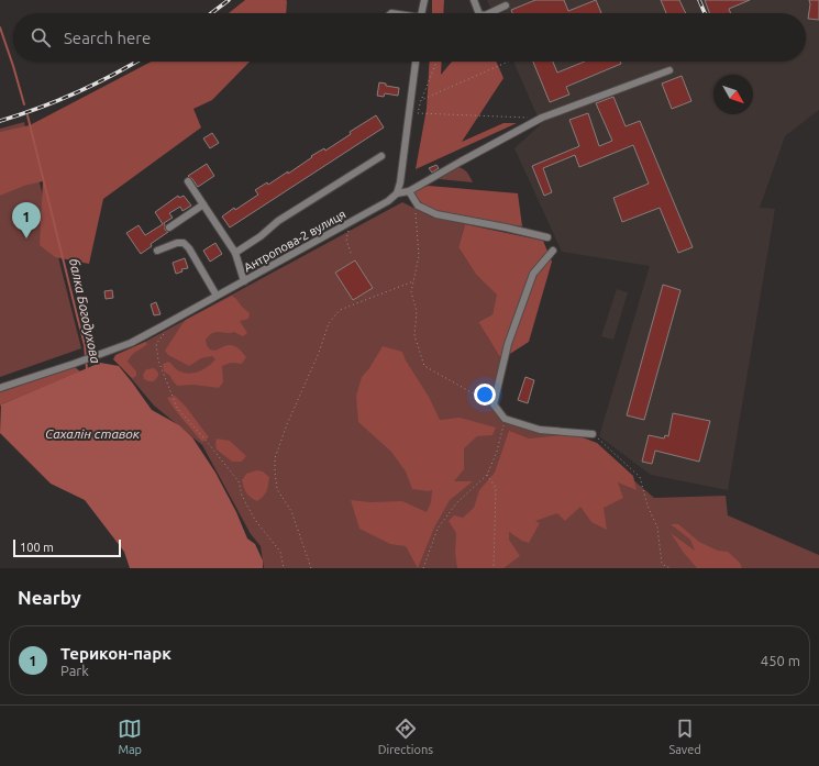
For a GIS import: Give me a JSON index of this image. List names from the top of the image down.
{
  "streets": {
    "street": ["Антропова-2 вулиця"]
  },
  "water": ["балка Богодухова", "Сахалін ставок"],
  "scale_bar": "100 m",
  "north": "bottom right",
  "page": {
    "search": "Search here",
    "pins": "1",
    "scale": "100 m",
    "heading": "Nearby",
    "list": [
      {
        "mark": "1",
        "name": "Терикон-парк",
        "note": "Park",
        "value": "450 m"
      }
    ],
    "nav": ["Map", "Directions", "Saved"]
  }
}
